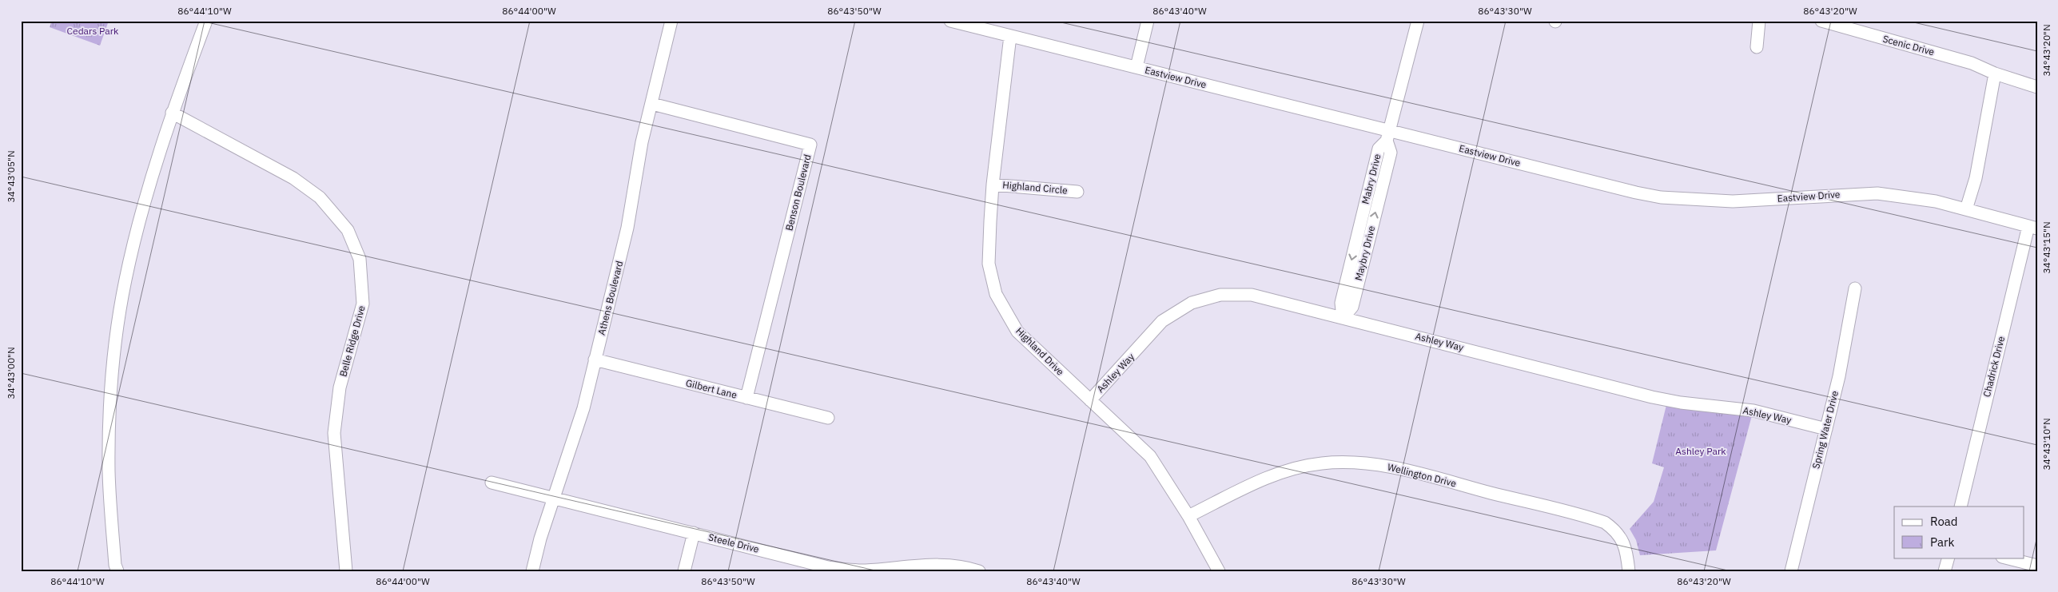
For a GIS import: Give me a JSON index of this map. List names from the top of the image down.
{
  "streets": {
    "street": [
      "Scenic Drive",
      "Eastview Drive",
      "Highland Circle",
      "Benson Boulevard",
      "Maybry Drive",
      "Athens Boulevard",
      "Belle Ridge Drive",
      "Ashley Way",
      "Highland Drive",
      "Chadrick Drive",
      "Gilbert Lane",
      "Spring Water Drive",
      "Wellington Drive",
      "Steele Drive"
    ]
  },
  "crossings": [
    ["Eastview Drive", "Maybry Drive"],
    ["Eastview Drive", "Highland Drive"],
    ["Eastview Drive", "Chadrick Drive"],
    ["Highland Circle", "Highland Drive"],
    ["Benson Boulevard", "Athens Boulevard"],
    ["Benson Boulevard", "Gilbert Lane"],
    ["Maybry Drive", "Ashley Way"],
    ["Athens Boulevard", "Gilbert Lane"],
    ["Athens Boulevard", "Steele Drive"],
    ["Ashley Way", "Highland Drive"],
    ["Ashley Way", "Spring Water Drive"],
    ["Highland Drive", "Wellington Drive"]
  ],
  "parks": ["Cedars Park", "Ashley Park"],
  "legend": ["Road", "Park"],
  "coordinates": [
    "86°44'10\"W",
    "86°44'00\"W",
    "86°43'50\"W",
    "86°43'40\"W",
    "86°43'30\"W",
    "86°43'20\"W",
    "34°43'20\"N",
    "34°43'05\"N",
    "34°43'15\"N",
    "34°43'00\"N",
    "34°43'10\"N"
  ]
}
